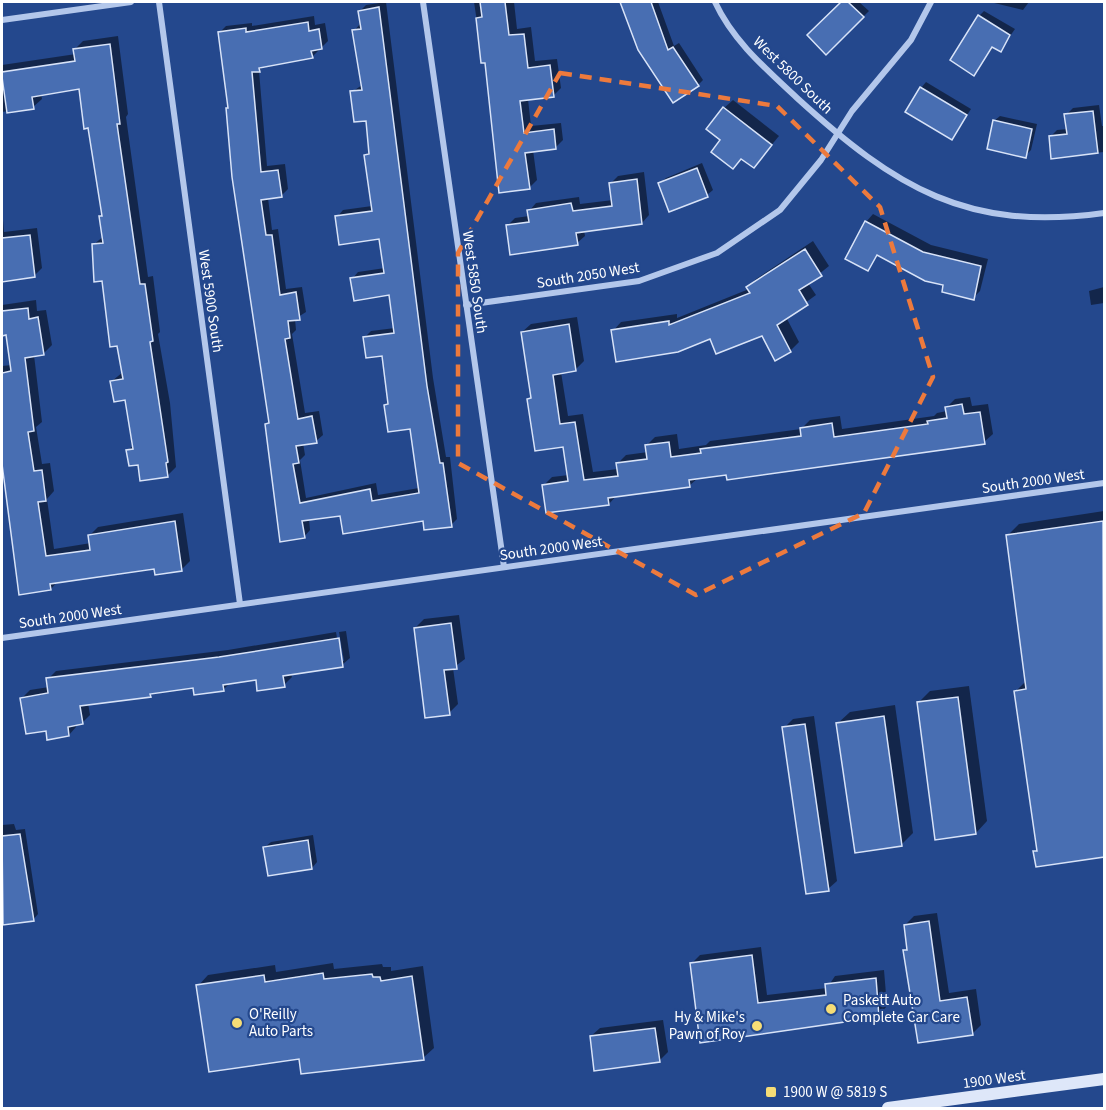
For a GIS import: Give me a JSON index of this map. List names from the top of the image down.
{
  "streets": {
    "main road": ["1900 West"],
    "street": [
      "West 5800 South",
      "South 2050 West",
      "West 5850 South",
      "West 5900 South",
      "South 2000 West"
    ]
  },
  "crossings": [
    ["West 5800 South", "South 2050 West"],
    ["South 2050 West", "West 5850 South"],
    ["West 5850 South", "South 2000 West"],
    ["West 5900 South", "South 2000 West"]
  ],
  "places": {
    "other": ["Paskett Auto Complete Car Care", "O'Reilly Auto Parts", "Hy & Mike's Pawn of Roy"],
    "transit": ["1900 W @ 5819 S"]
  }
}
